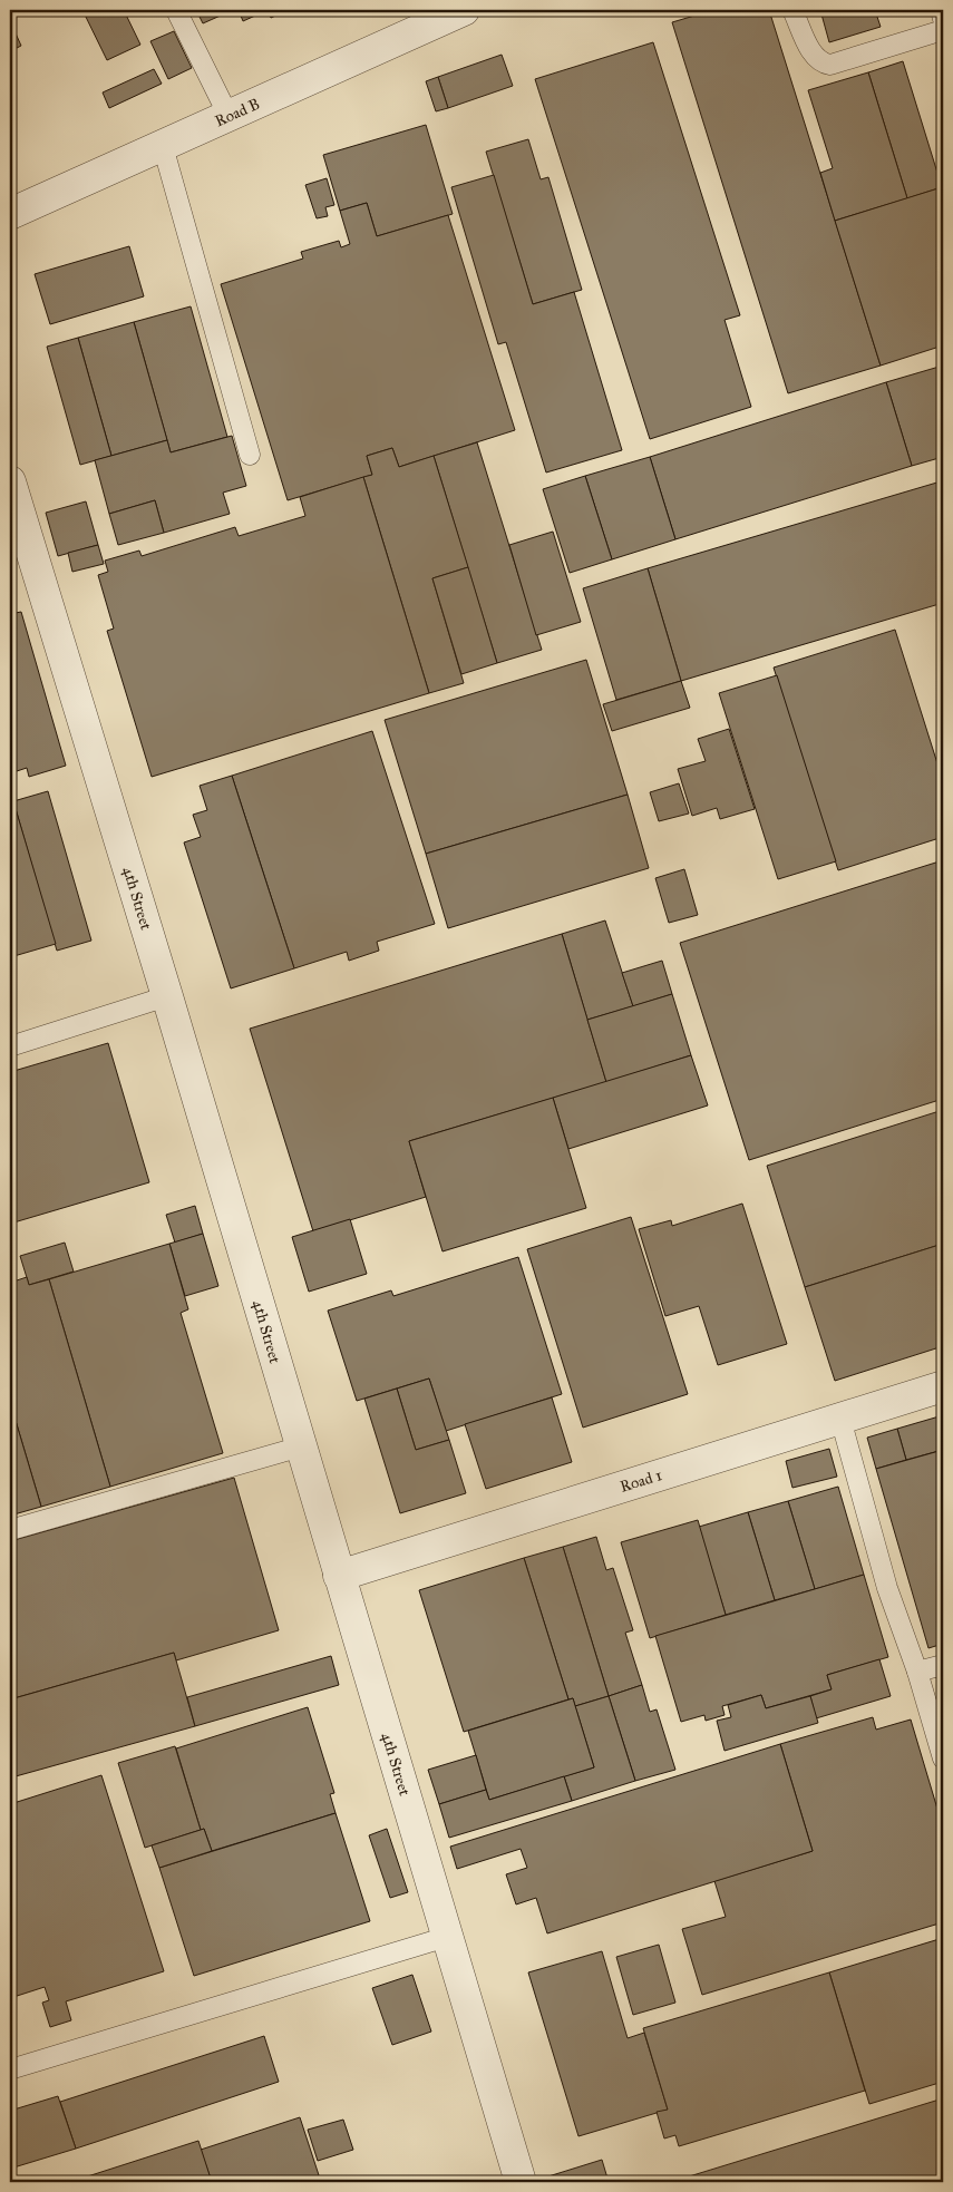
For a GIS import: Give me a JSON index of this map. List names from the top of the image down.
{
  "streets": {
    "street": ["Road B", "4th Street", "Road 1"]
  },
  "crossings": [
    ["4th Street", "Road 1"]
  ]
}
